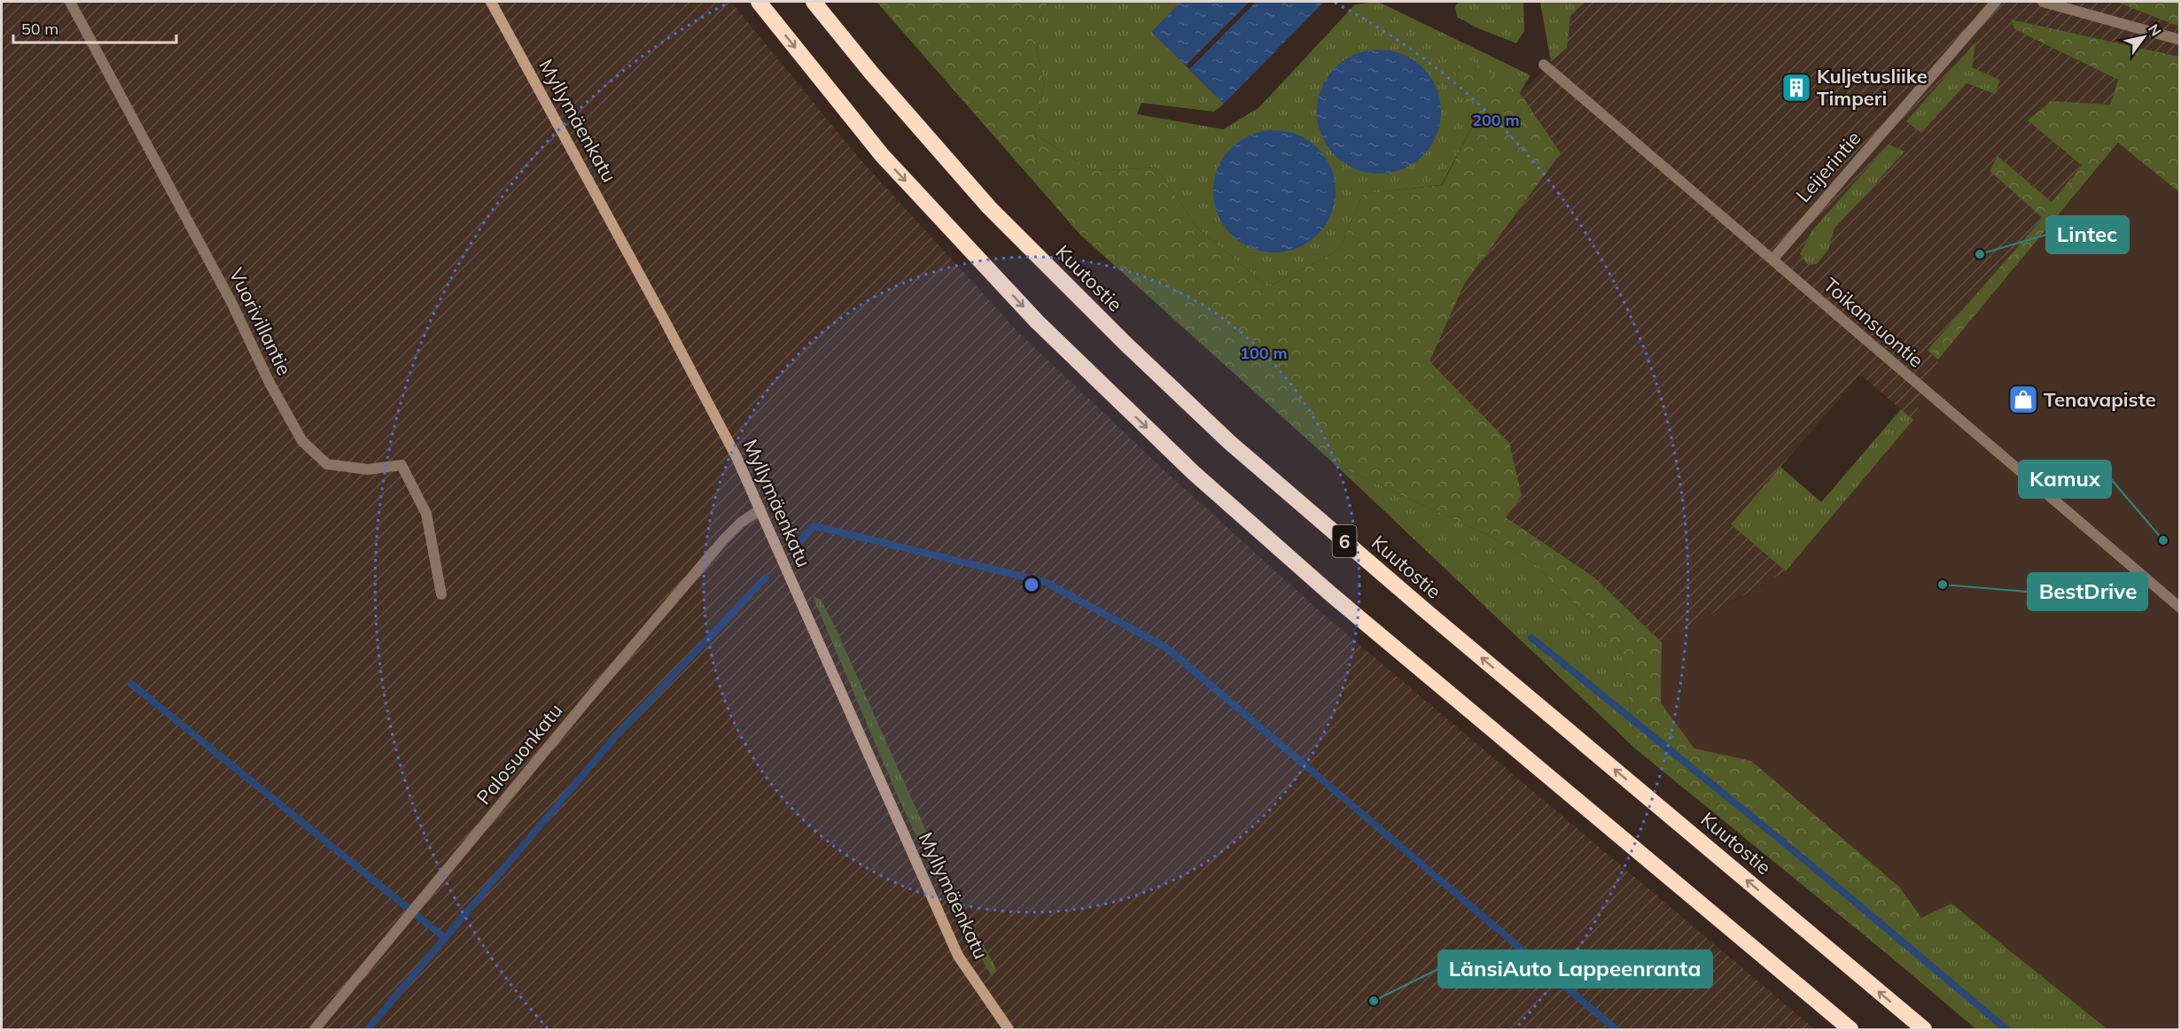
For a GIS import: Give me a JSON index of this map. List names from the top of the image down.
{
  "streets": {
    "highway": ["Kuutostie", "6"],
    "main road": ["Myllymäenkatu"],
    "street": [
      "Leijerintie",
      "Vuorivillantie",
      "Toikansuontie",
      "Palosuonkatu"
    ]
  },
  "crossings": [
    ["Myllymäenkatu", "Palosuonkatu"],
    ["Leijerintie", "Toikansuontie"]
  ],
  "places": {
    "building": ["Kuljetusliike Timperi"],
    "other": [
      "Lintec",
      "Kamux",
      "BestDrive",
      "LänsiAuto Lappeenranta"
    ],
    "shop": ["Tenavapiste"]
  },
  "scale_bar": "50 m",
  "north": "top right",
  "rings": ["200 m", "100 m"]
}
